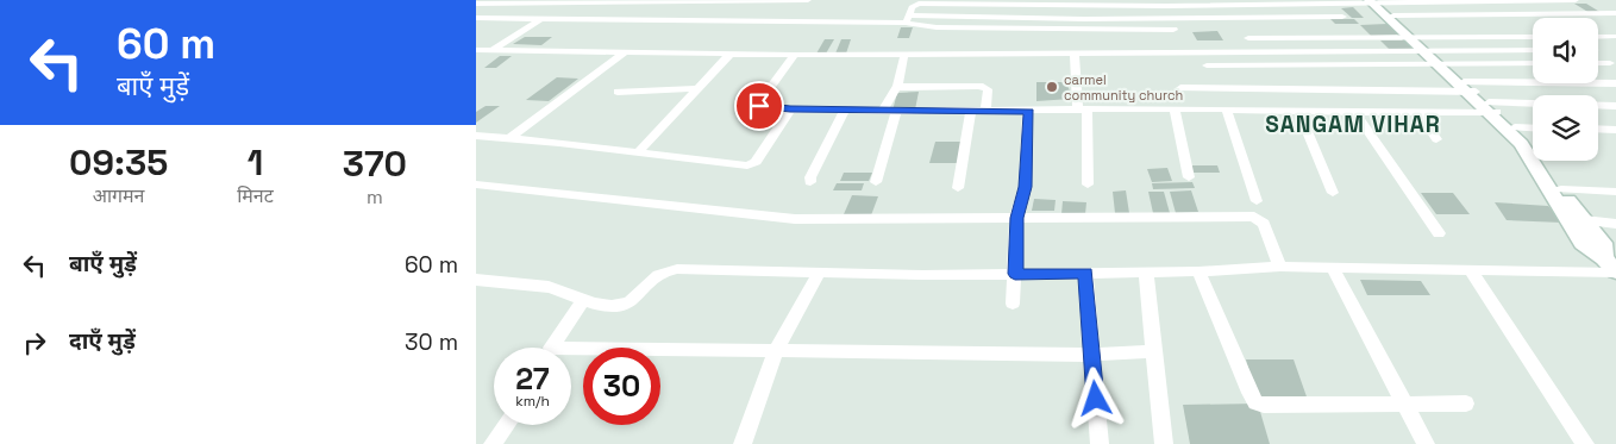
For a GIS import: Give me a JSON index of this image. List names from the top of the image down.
{
  "districts": ["SANGAM VIHAR"],
  "places": ["carmel community church"],
  "page": {
    "turn": ["60 m", "बाएँ मुड़ें"],
    "eta": [
      "09:35",
      "आगमन",
      "1",
      "मिनट",
      "370",
      "m"
    ],
    "list": [
      {
        "name": "बाएँ मुड़ें",
        "value": "60 m"
      },
      {
        "name": "दाएँ मुड़ें",
        "value": "30 m"
      }
    ],
    "speed": "27 km/h",
    "limit": "30"
  }
}
